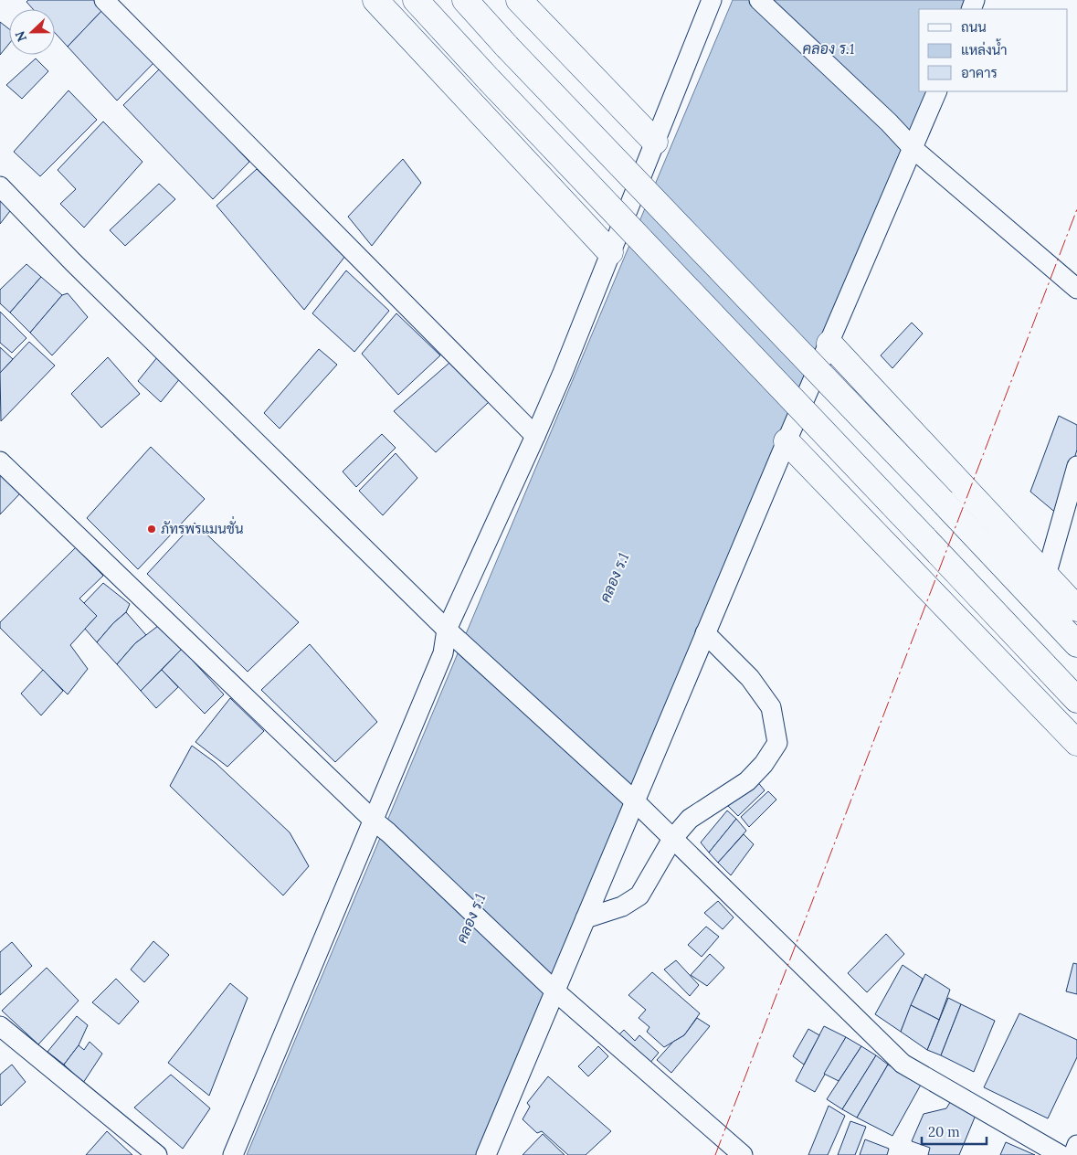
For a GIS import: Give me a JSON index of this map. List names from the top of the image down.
{
  "water": ["คลอง ร.1"],
  "places": ["ภัทรพรแมนชั่น"],
  "legend": ["ถนน", "แหล่งน้ำ", "อาคาร"],
  "scale_bar": "20 m",
  "north": "left"
}
